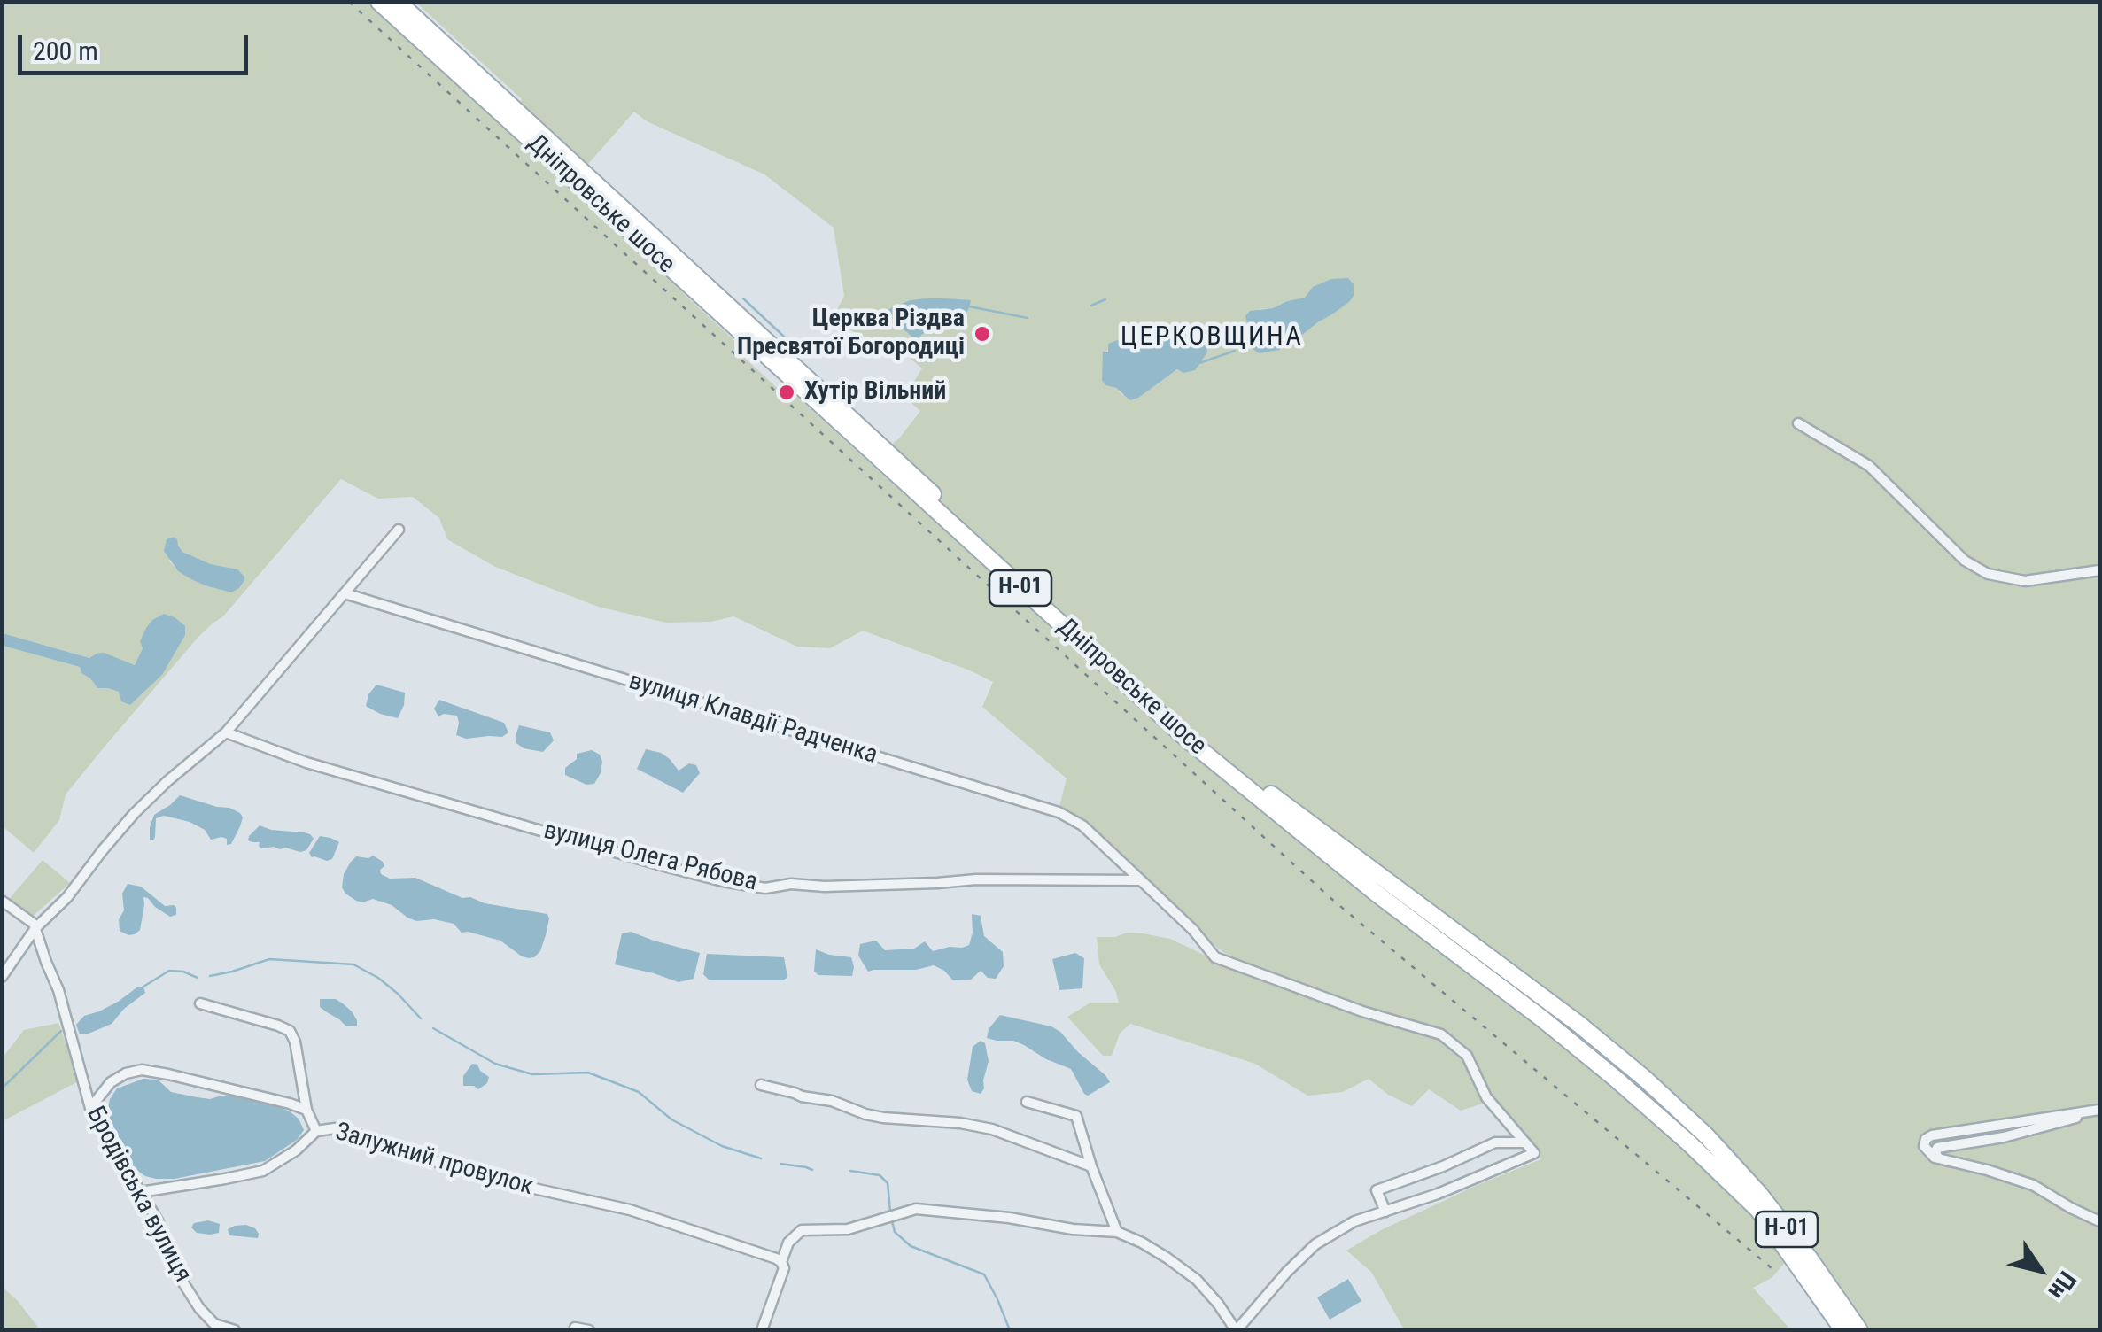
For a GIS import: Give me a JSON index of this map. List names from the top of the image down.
{
  "streets": {
    "main road": ["Дніпровське шосе", "Н-01"],
    "street": [
      "вулиця Клавдії Радченка",
      "вулиця Олега Рябова",
      "Залужний провулок",
      "Бродівська вулиця"
    ]
  },
  "crossings": [
    ["вулиця Клавдії Радченка", "вулиця Олега Рябова"],
    ["Залужний провулок", "Бродівська вулиця"]
  ],
  "districts": ["ЦЕРКОВЩИНА"],
  "places": ["Церква Різдва Пресвятої Богородиці", "Хутір Вільний"],
  "scale_bar": "200 m",
  "north": "bottom right"
}
